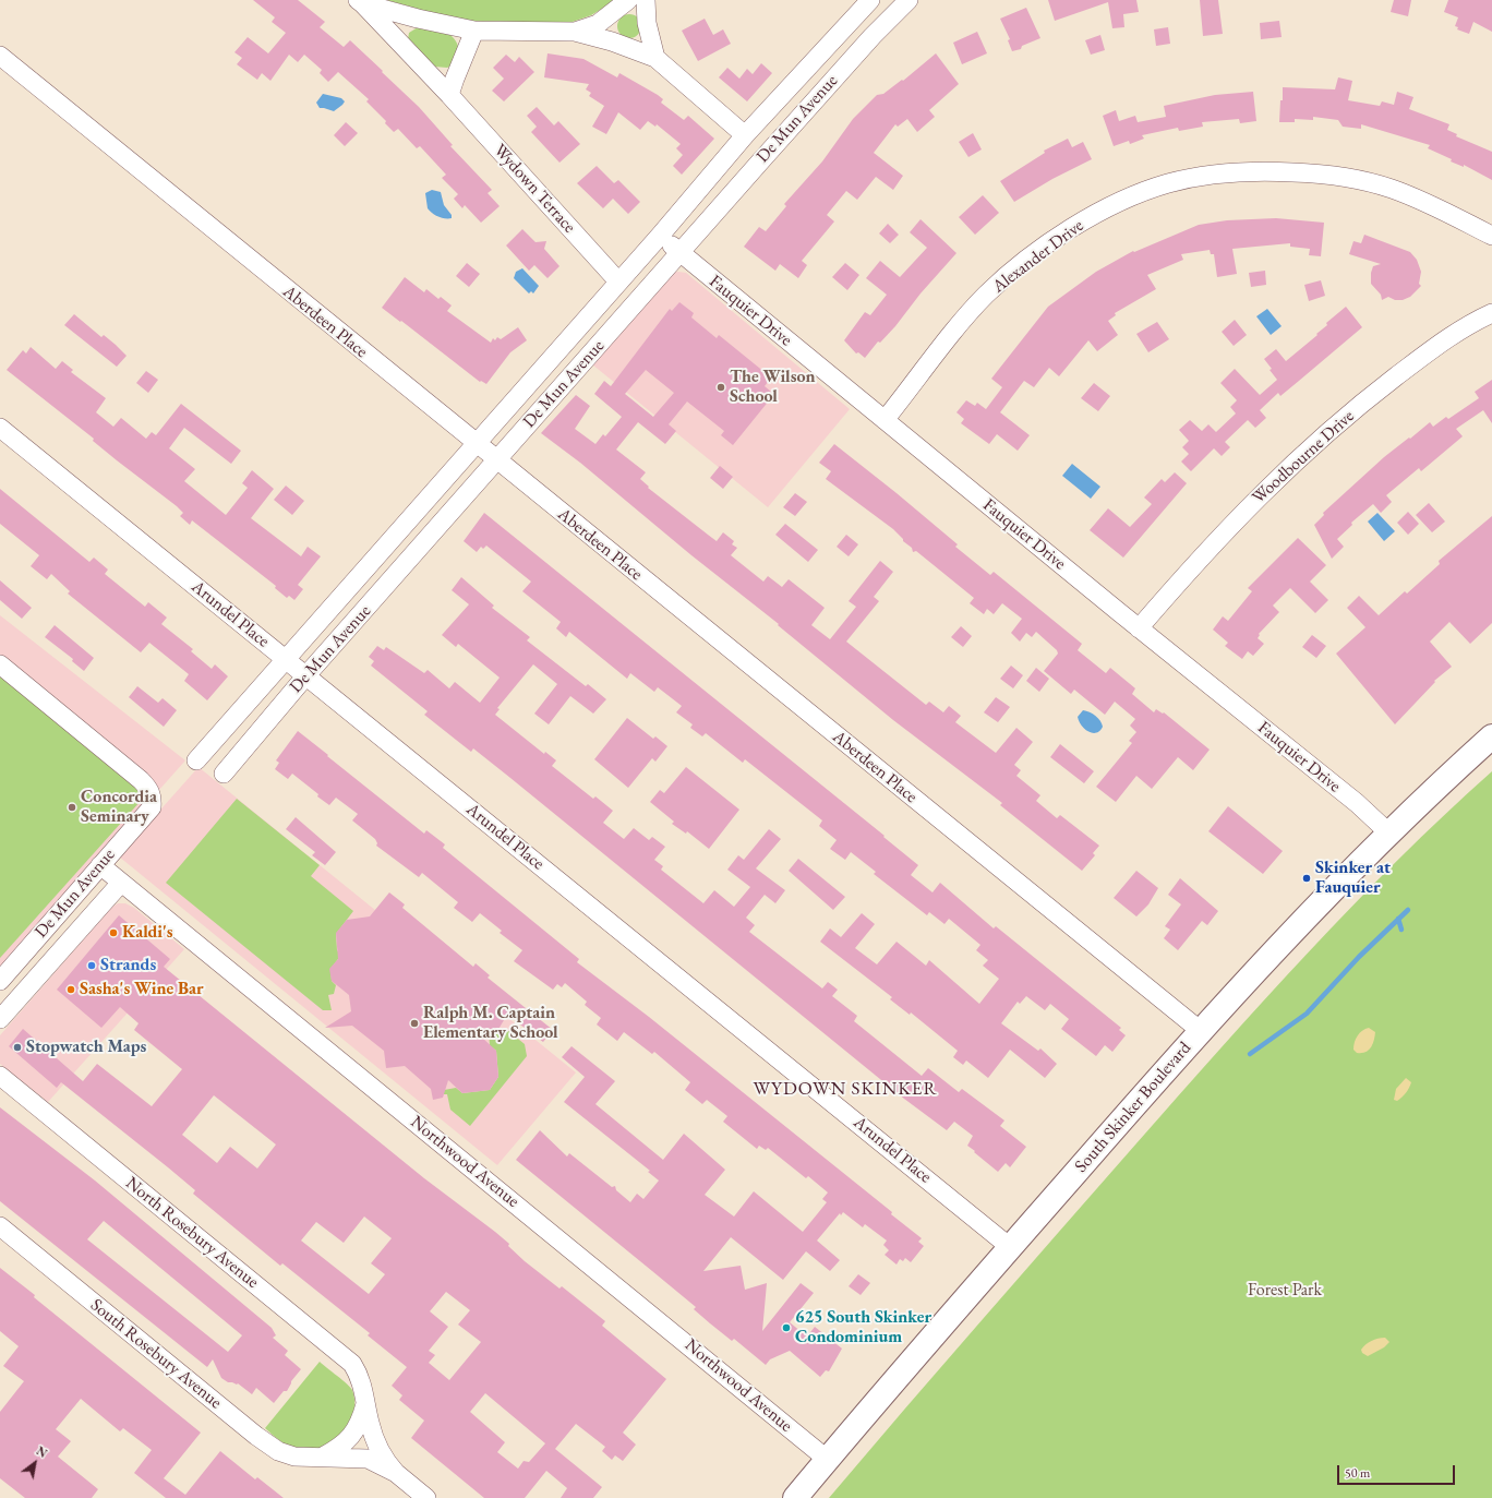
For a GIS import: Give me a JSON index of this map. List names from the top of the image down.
{
  "streets": {
    "main road": ["South Skinker Boulevard"],
    "street": [
      "De Mun Avenue",
      "Wydown Terrace",
      "Alexander Drive",
      "Fauquier Drive",
      "Aberdeen Place",
      "Woodbourne Drive",
      "Arundel Place",
      "Northwood Avenue",
      "North Rosebury Avenue",
      "South Rosebury Avenue"
    ]
  },
  "crossings": [
    ["De Mun Avenue", "Wydown Terrace"],
    ["De Mun Avenue", "Fauquier Drive"],
    ["De Mun Avenue", "Aberdeen Place"],
    ["De Mun Avenue", "Arundel Place"],
    ["De Mun Avenue", "Northwood Avenue"],
    ["Alexander Drive", "Fauquier Drive"],
    ["Fauquier Drive", "Woodbourne Drive"],
    ["Fauquier Drive", "South Skinker Boulevard"],
    ["Aberdeen Place", "South Skinker Boulevard"],
    ["Arundel Place", "South Skinker Boulevard"],
    ["South Skinker Boulevard", "Northwood Avenue"],
    ["North Rosebury Avenue", "South Rosebury Avenue"]
  ],
  "districts": ["WYDOWN SKINKER"],
  "parks": ["Forest Park"],
  "places": [
    "The Wilson School",
    "Concordia Seminary",
    "Skinker at Fauquier",
    "Kaldi's",
    "Strands",
    "Sasha's Wine Bar",
    "Ralph M. Captain Elementary School",
    "Stopwatch Maps",
    "625 South Skinker Condominium"
  ],
  "scale_bar": "50 m",
  "north": "top right"
}
